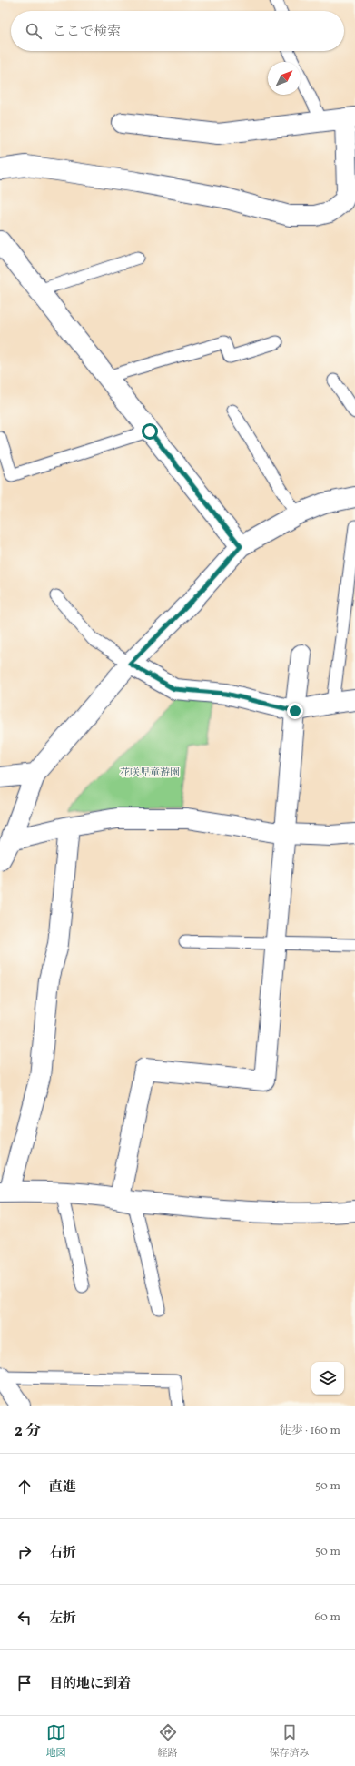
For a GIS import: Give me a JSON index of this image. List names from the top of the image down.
{
  "parks": ["花咲児童遊園"],
  "north": "top right",
  "page": {
    "search": "ここで検索",
    "heading": ["2 分", "徒歩 · 160 m"],
    "list": [
      ["直進", "50 m"],
      ["右折", "50 m"],
      ["左折", "60 m"],
      "目的地に到着"
    ],
    "nav": ["地図", "経路", "保存済み"]
  }
}
